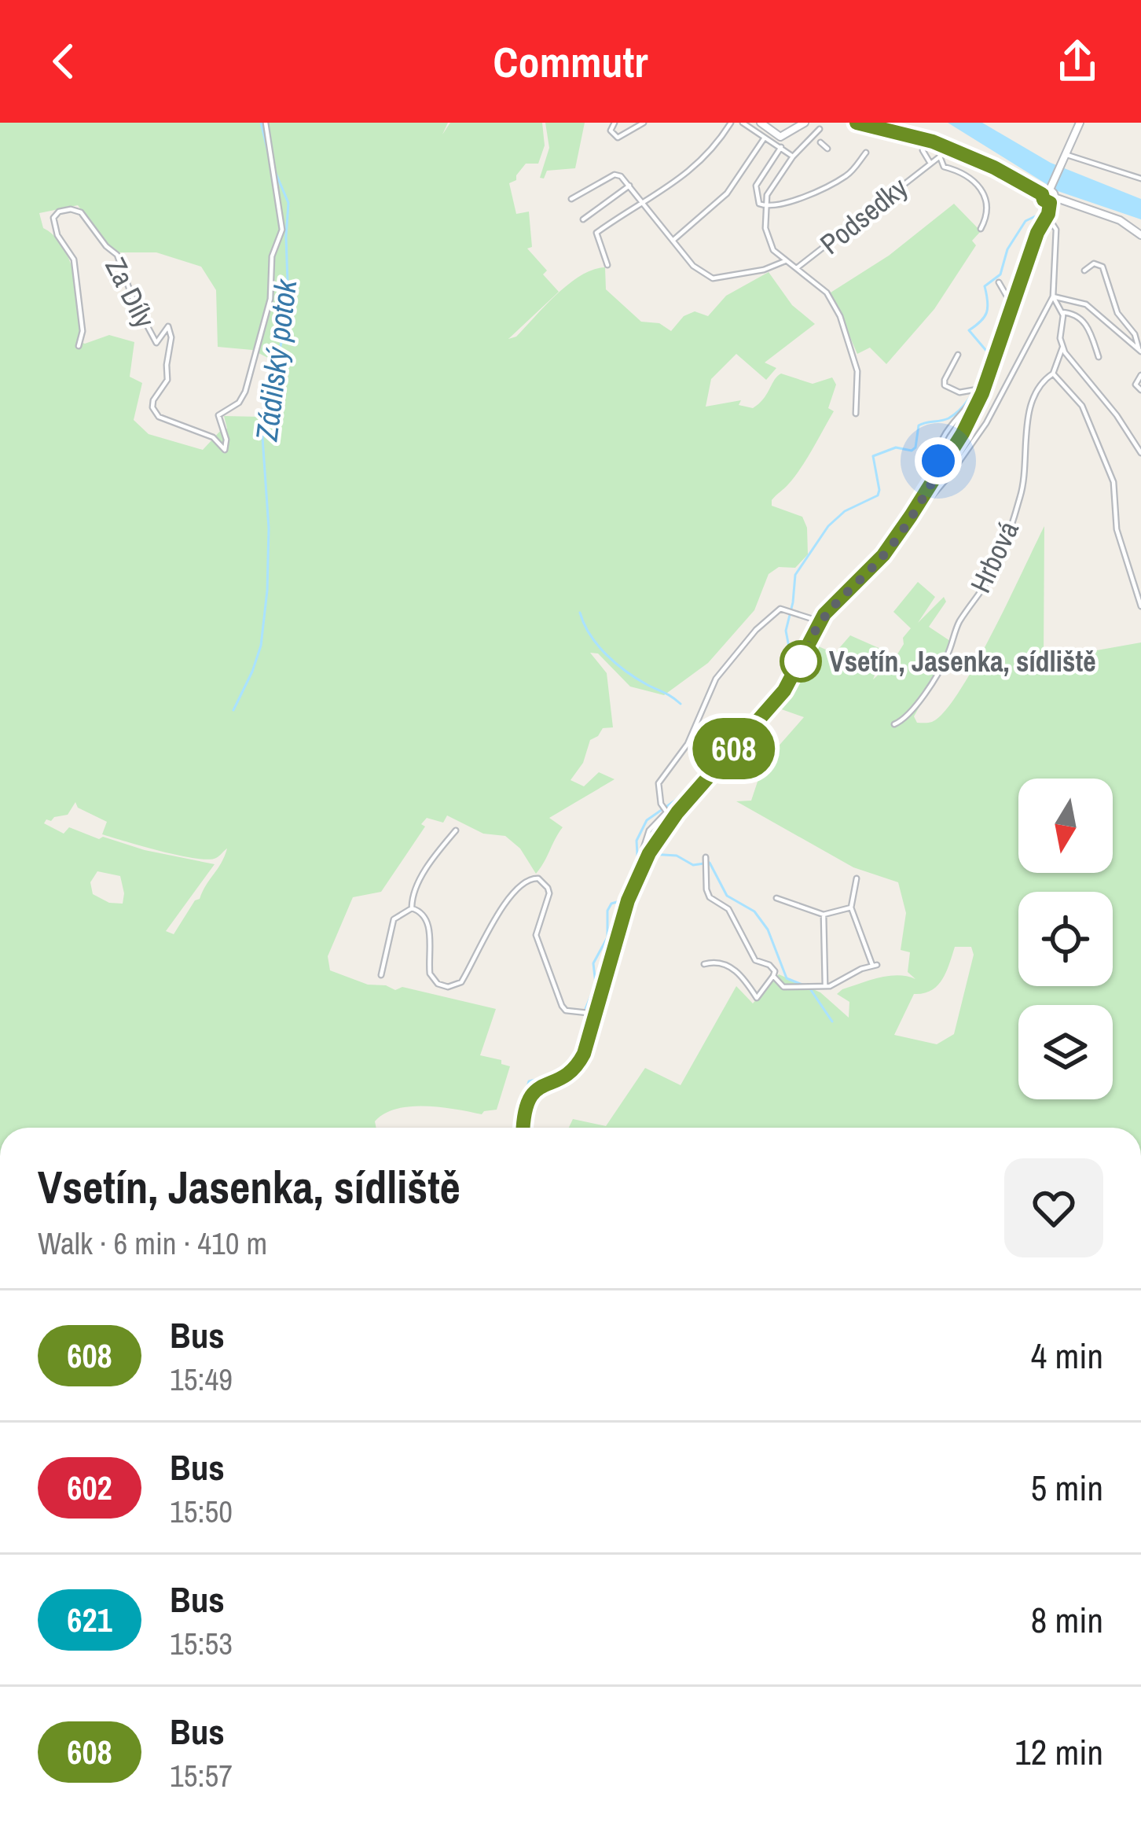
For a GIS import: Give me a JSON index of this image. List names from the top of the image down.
{
  "streets": {
    "street": ["Podsedky", "Za Díly", "Hrbová"]
  },
  "water": ["Zádilský potok"],
  "places": ["Vsetín, Jasenka, sídliště"],
  "lines": ["bus line 608"],
  "north": "bottom",
  "page": {
    "header": "Commutr",
    "on_map": "608",
    "heading": ["Vsetín, Jasenka, sídliště", "Walk · 6 min · 410 m"],
    "list": [
      {
        "mark": "608",
        "name": "Bus",
        "note": "15:49",
        "value": "4 min"
      },
      {
        "mark": "602",
        "name": "Bus",
        "note": "15:50",
        "value": "5 min"
      },
      {
        "mark": "621",
        "name": "Bus",
        "note": "15:53",
        "value": "8 min"
      },
      {
        "mark": "608",
        "name": "Bus",
        "note": "15:57",
        "value": "12 min"
      }
    ]
  }
}
